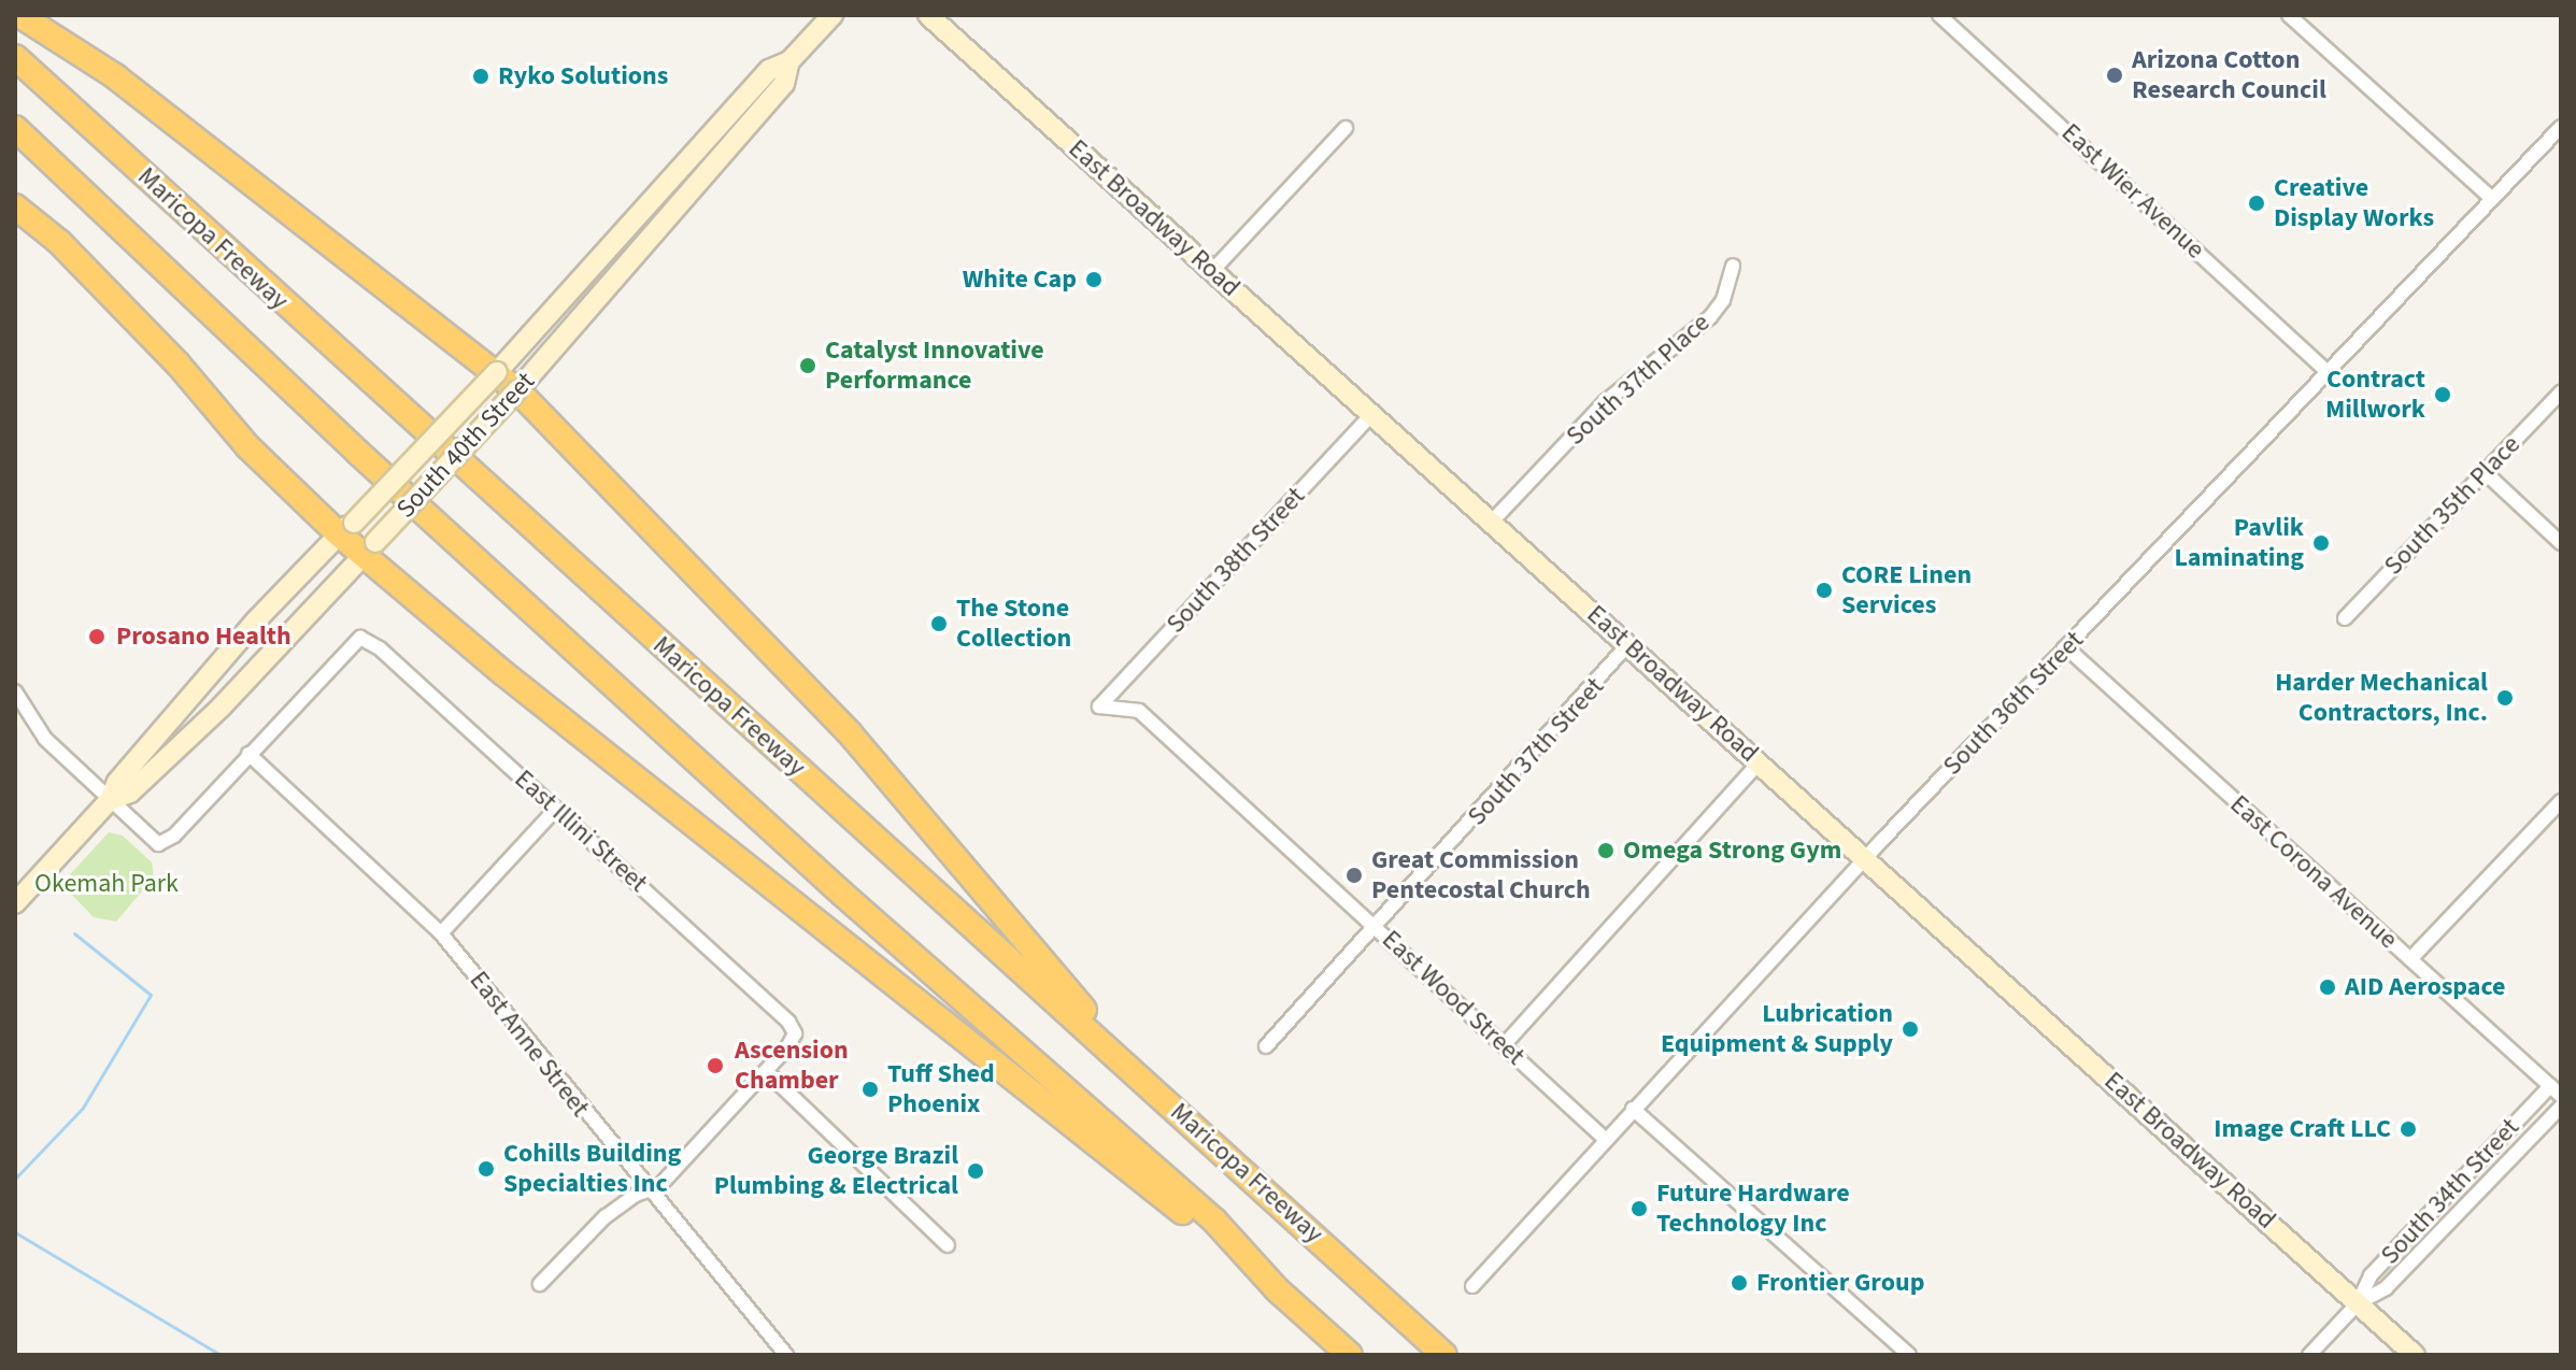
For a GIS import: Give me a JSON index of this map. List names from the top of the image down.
{
  "streets": {
    "highway": ["Maricopa Freeway"],
    "main road": ["East Broadway Road", "South 40th Street"],
    "street": [
      "East Wier Avenue",
      "South 37th Place",
      "South 35th Place",
      "South 38th Street",
      "South 36th Street",
      "South 37th Street",
      "East Illini Street",
      "East Corona Avenue",
      "East Wood Street",
      "East Anne Street",
      "South 34th Street"
    ]
  },
  "crossings": [
    ["East Wier Avenue", "South 36th Street"],
    ["East Broadway Road", "South 37th Place"],
    ["East Broadway Road", "South 38th Street"],
    ["East Broadway Road", "South 36th Street"],
    ["East Broadway Road", "South 37th Street"],
    ["East Broadway Road", "South 34th Street"],
    ["South 38th Street", "East Wood Street"],
    ["South 36th Street", "East Corona Avenue"],
    ["South 36th Street", "East Wood Street"],
    ["South 37th Street", "East Wood Street"],
    ["East Illini Street", "East Anne Street"],
    ["East Corona Avenue", "South 34th Street"]
  ],
  "parks": ["Okemah Park"],
  "places": [
    "Arizona Cotton Research Council",
    "Ryko Solutions",
    "Creative Display Works",
    "White Cap",
    "Catalyst Innovative Performance",
    "Contract Millwork",
    "Pavlik Laminating",
    "CORE Linen Services",
    "The Stone Collection",
    "Prosano Health",
    "Harder Mechanical Contractors, Inc.",
    "Omega Strong Gym",
    "Great Commission Pentecostal Church",
    "AID Aerospace",
    "Lubrication Equipment & Supply",
    "Ascension Chamber",
    "Tuff Shed Phoenix",
    "Image Craft LLC",
    "Cohills Building Specialties Inc",
    "George Brazil Plumbing & Electrical",
    "Future Hardware Technology Inc",
    "Frontier Group"
  ]
}
